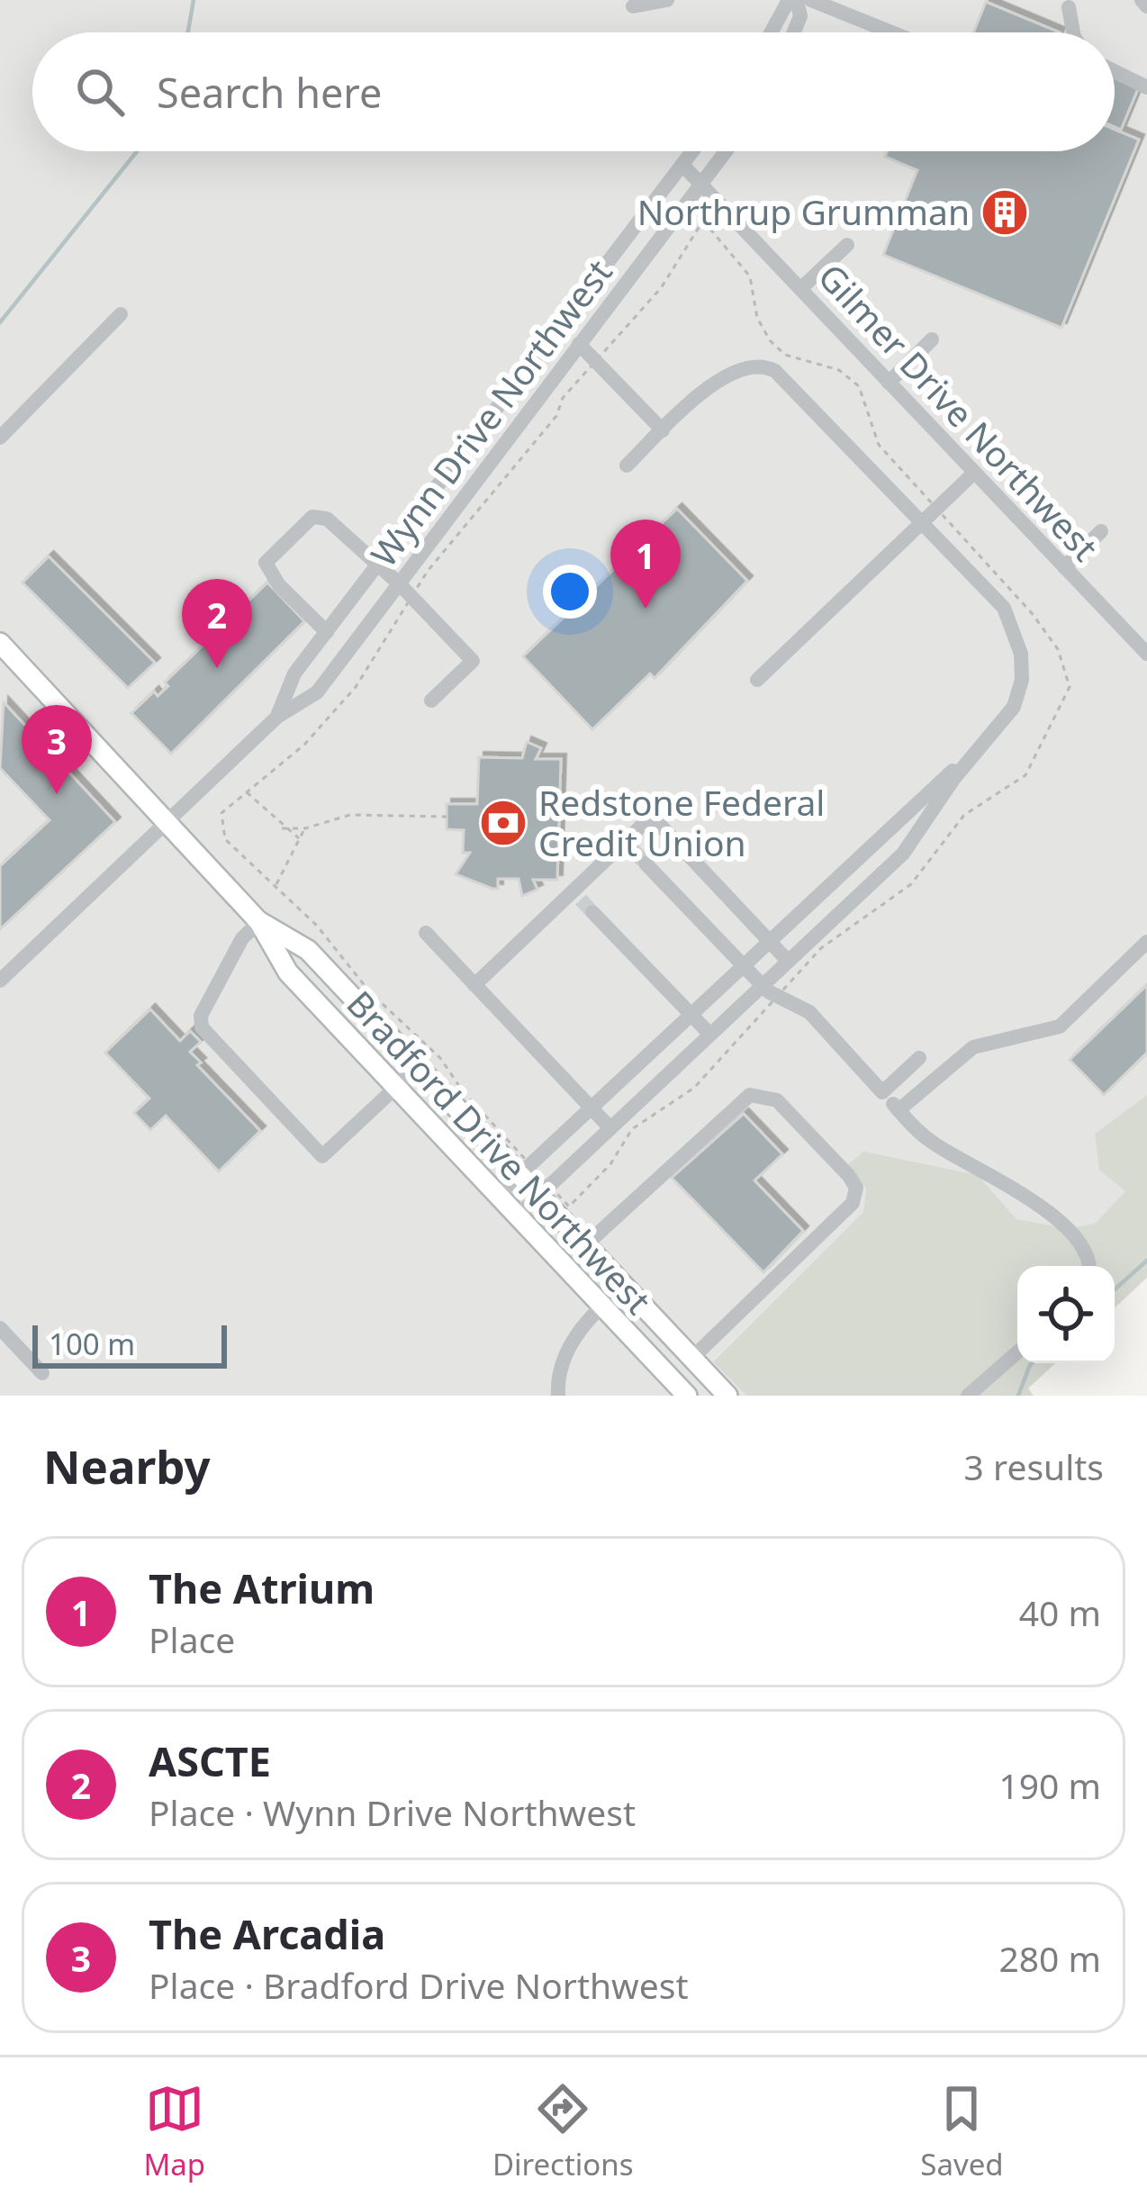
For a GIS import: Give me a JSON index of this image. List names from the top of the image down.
{
  "streets": {
    "main road": ["Bradford Drive Northwest"],
    "street": ["Gilmer Drive Northwest", "Wynn Drive Northwest"]
  },
  "crossings": [
    ["Gilmer Drive Northwest", "Wynn Drive Northwest"],
    ["Wynn Drive Northwest", "Bradford Drive Northwest"]
  ],
  "places": {
    "building": ["Northrup Grumman"],
    "bank": ["Redstone Federal Credit Union"]
  },
  "scale_bar": "100 m",
  "page": {
    "search": "Search here",
    "pins": ["1", "2", "3"],
    "scale": "100 m",
    "heading": ["Nearby", "3 results"],
    "list": [
      {
        "mark": "1",
        "name": "The Atrium",
        "note": "Place",
        "value": "40 m"
      },
      {
        "mark": "2",
        "name": "ASCTE",
        "note": "Place · Wynn Drive Northwest",
        "value": "190 m"
      },
      {
        "mark": "3",
        "name": "The Arcadia",
        "note": "Place · Bradford Drive Northwest",
        "value": "280 m"
      }
    ],
    "nav": ["Map", "Directions", "Saved"]
  }
}
